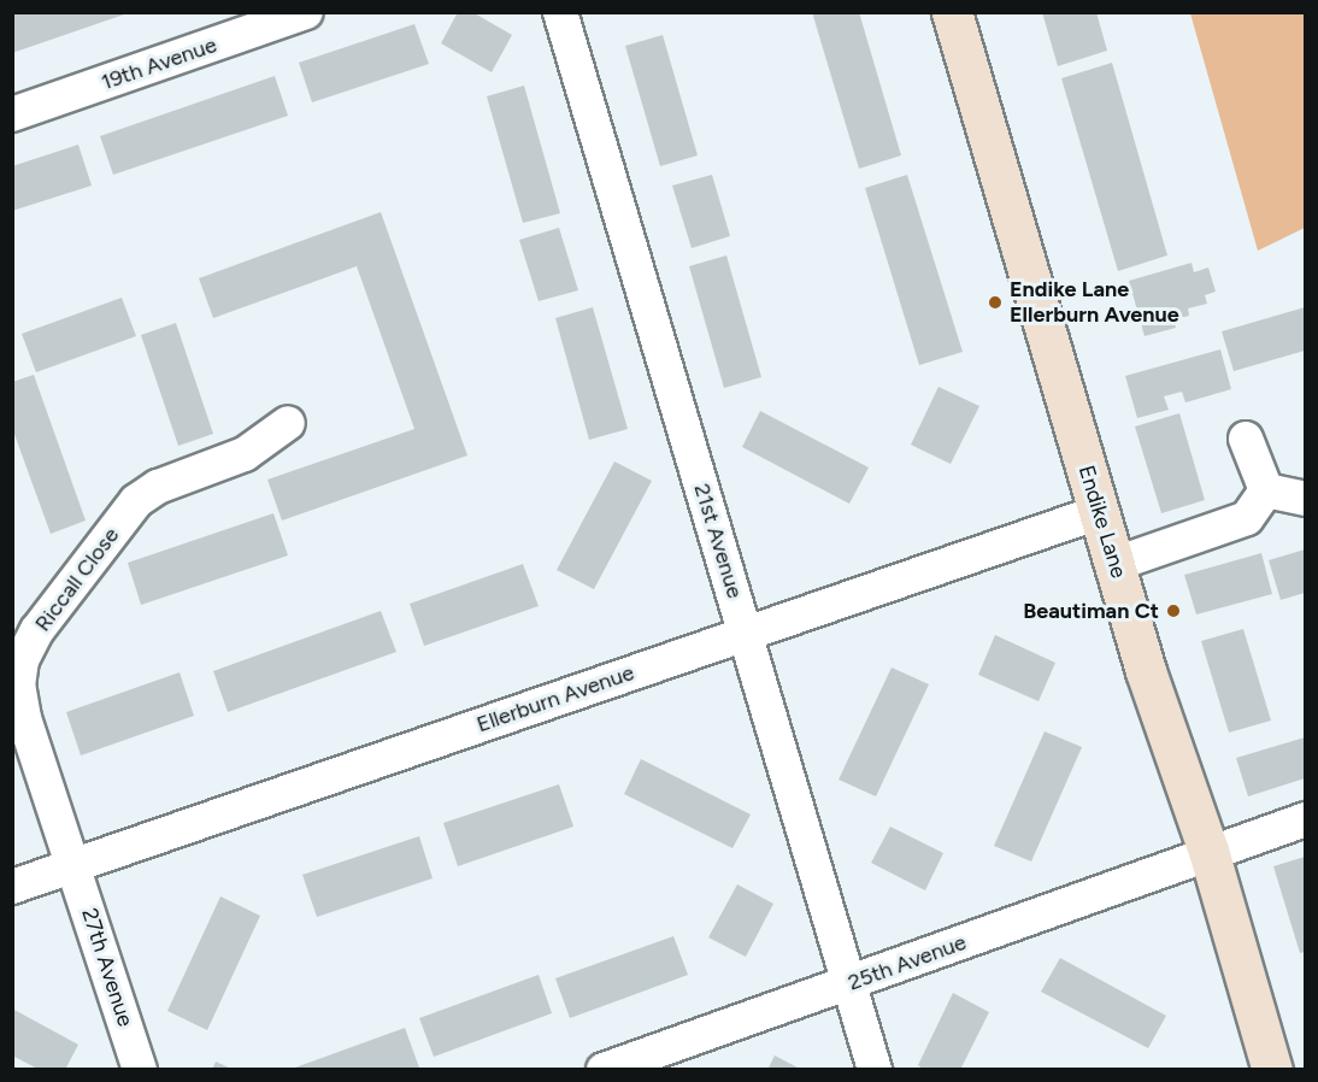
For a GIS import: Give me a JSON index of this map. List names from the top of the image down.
{
  "streets": {
    "street": [
      "19th Avenue",
      "Endike Lane",
      "21st Avenue",
      "Riccall Close",
      "Ellerburn Avenue",
      "25th Avenue",
      "27th Avenue"
    ]
  },
  "crossings": [
    ["Endike Lane", "Ellerburn Avenue"],
    ["Endike Lane", "25th Avenue"],
    ["21st Avenue", "Ellerburn Avenue"],
    ["21st Avenue", "25th Avenue"],
    ["Riccall Close", "Ellerburn Avenue"],
    ["Riccall Close", "27th Avenue"],
    ["Ellerburn Avenue", "27th Avenue"]
  ],
  "places": ["Endike Lane Ellerburn Avenue", "Beautiman Ct"]
}
